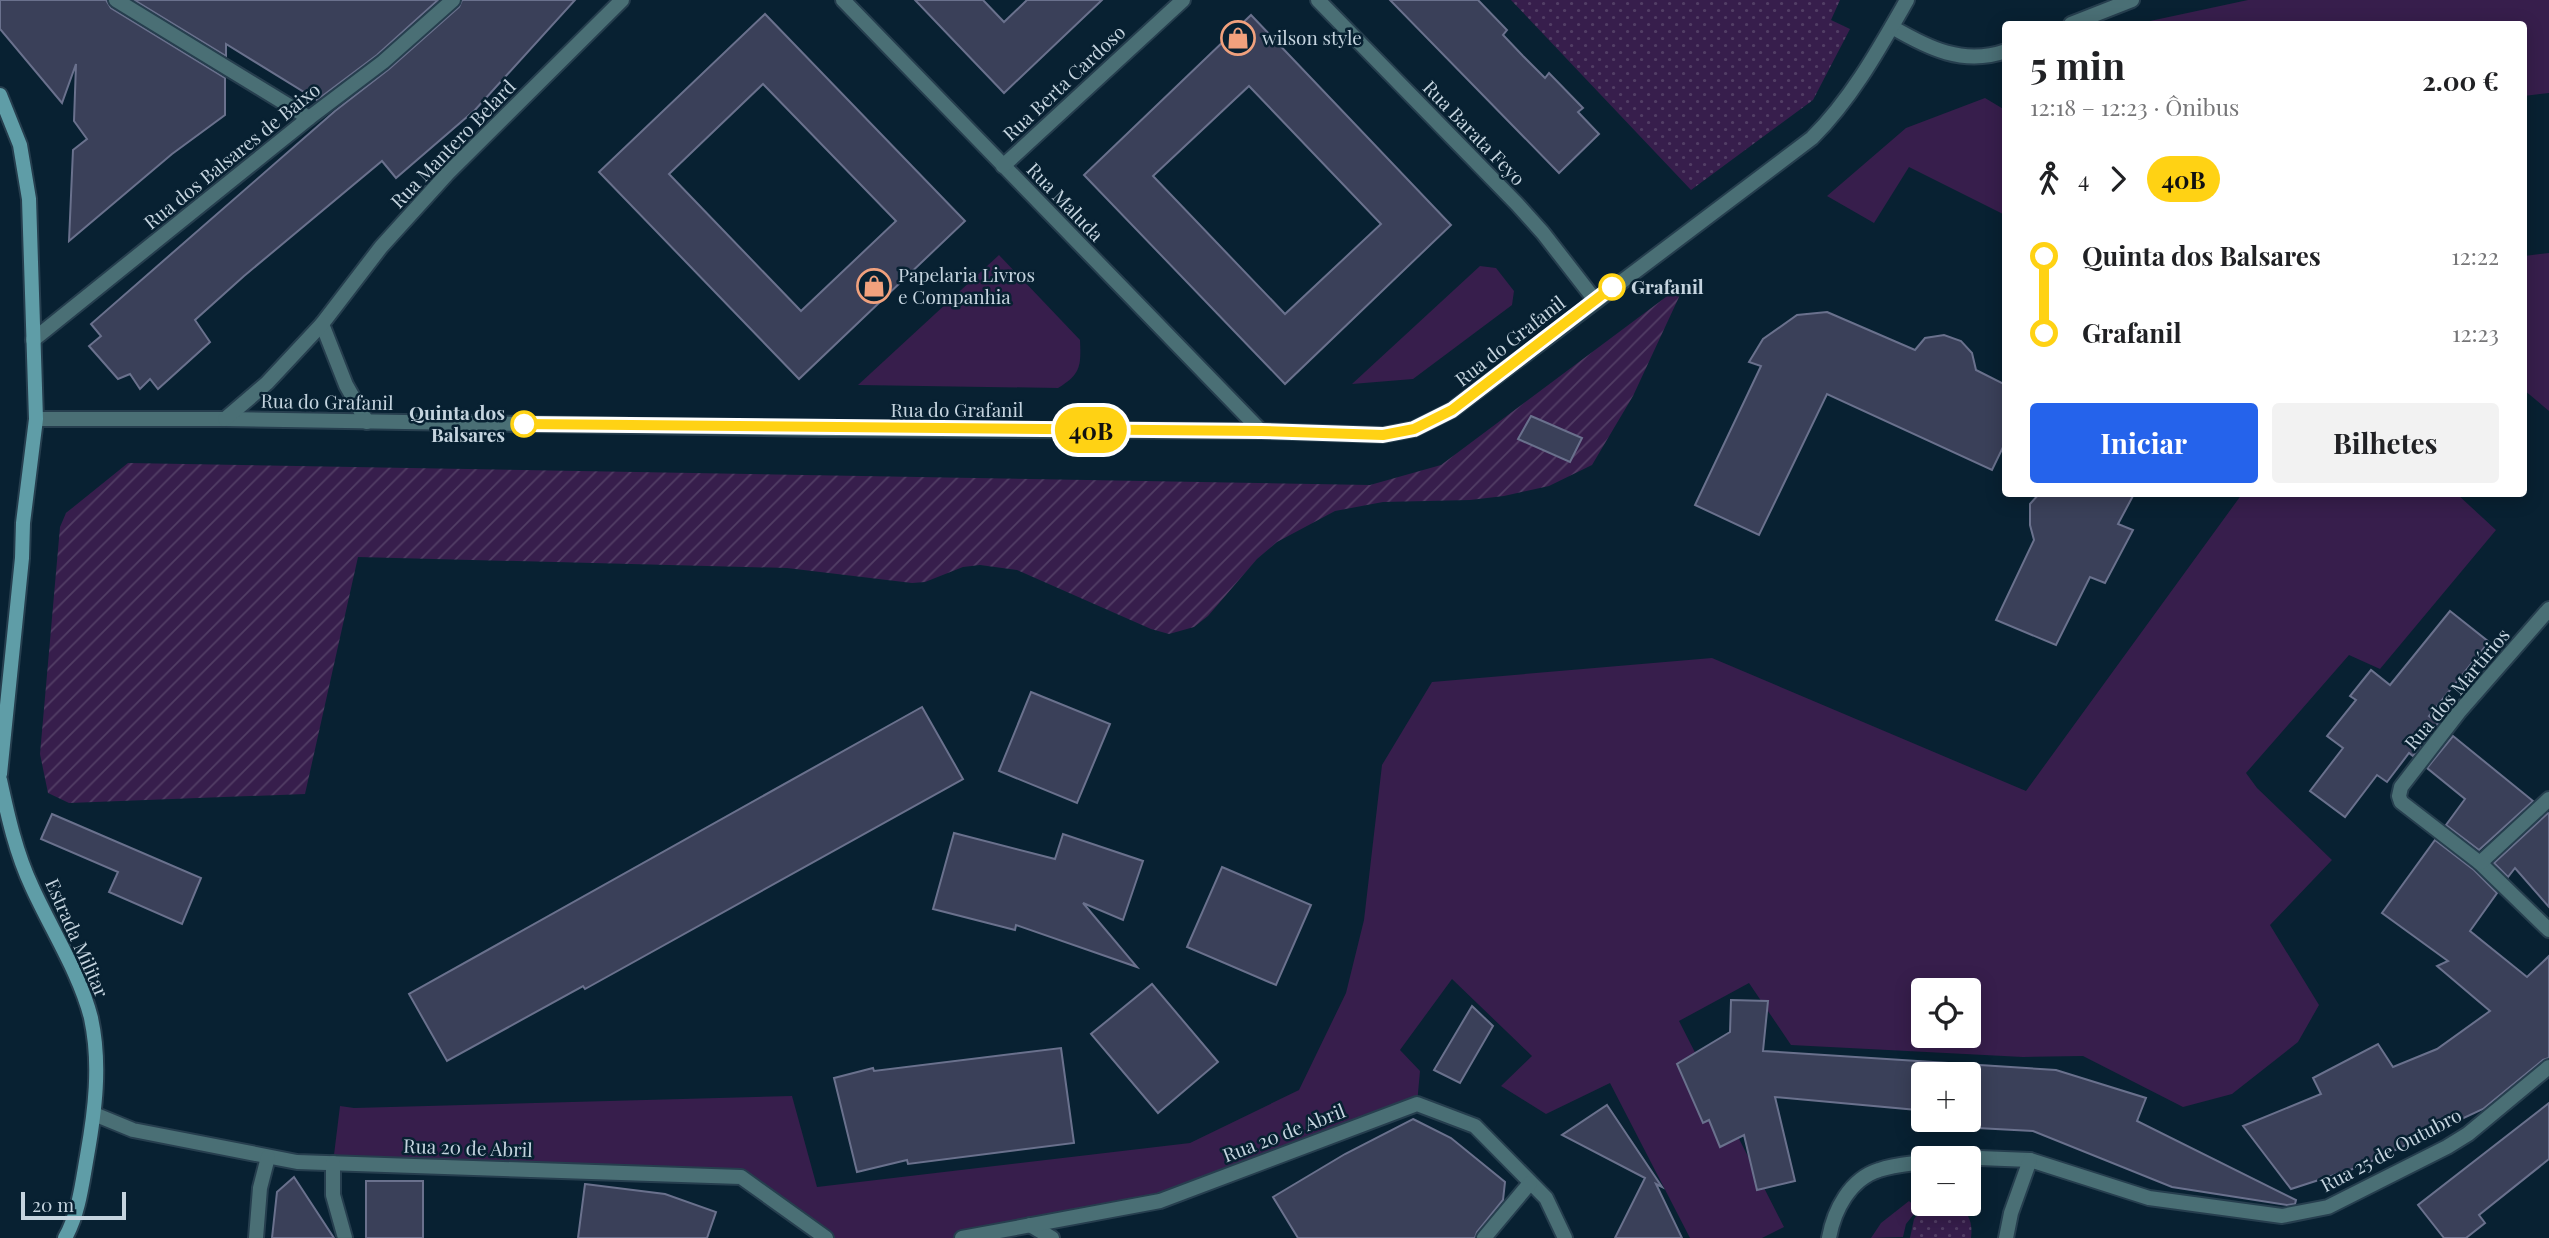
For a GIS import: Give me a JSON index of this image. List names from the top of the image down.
{
  "streets": {
    "street": [
      "Rua Berta Cardoso",
      "Rua Barata Feyo",
      "Rua Mantero Belard",
      "Rua dos Balsares de Baixo",
      "Rua Maluda",
      "Rua do Grafanil",
      "Rua dos Martírios",
      "Estrada Militar",
      "Rua 20 de Abril",
      "Rua 25 de Outubro"
    ]
  },
  "crossings": [
    ["Rua Berta Cardoso", "Rua Maluda"],
    ["Rua Barata Feyo", "Rua do Grafanil"],
    ["Rua Mantero Belard", "Rua do Grafanil"],
    ["Rua Maluda", "Rua do Grafanil"],
    ["Estrada Militar", "Rua 20 de Abril"]
  ],
  "places": {
    "shop": ["wilson style", "Papelaria Livros e Companhia"],
    "other": ["Grafanil", "Quinta dos Balsares"]
  },
  "lines": ["bus line 40B"],
  "scale_bar": "20 m",
  "page": {
    "on_map": "40B",
    "heading": ["5 min", "12:18 – 12:23 · Ônibus", "2.00 €"],
    "legs": ["4", "40B"],
    "list": [
      {
        "name": "Quinta dos Balsares",
        "value": "12:22"
      },
      {
        "name": "Grafanil",
        "value": "12:23"
      }
    ],
    "buttons": ["Iniciar", "Bilhetes"],
    "map_buttons": ["+", "−"],
    "scale": "20 m"
  }
}
